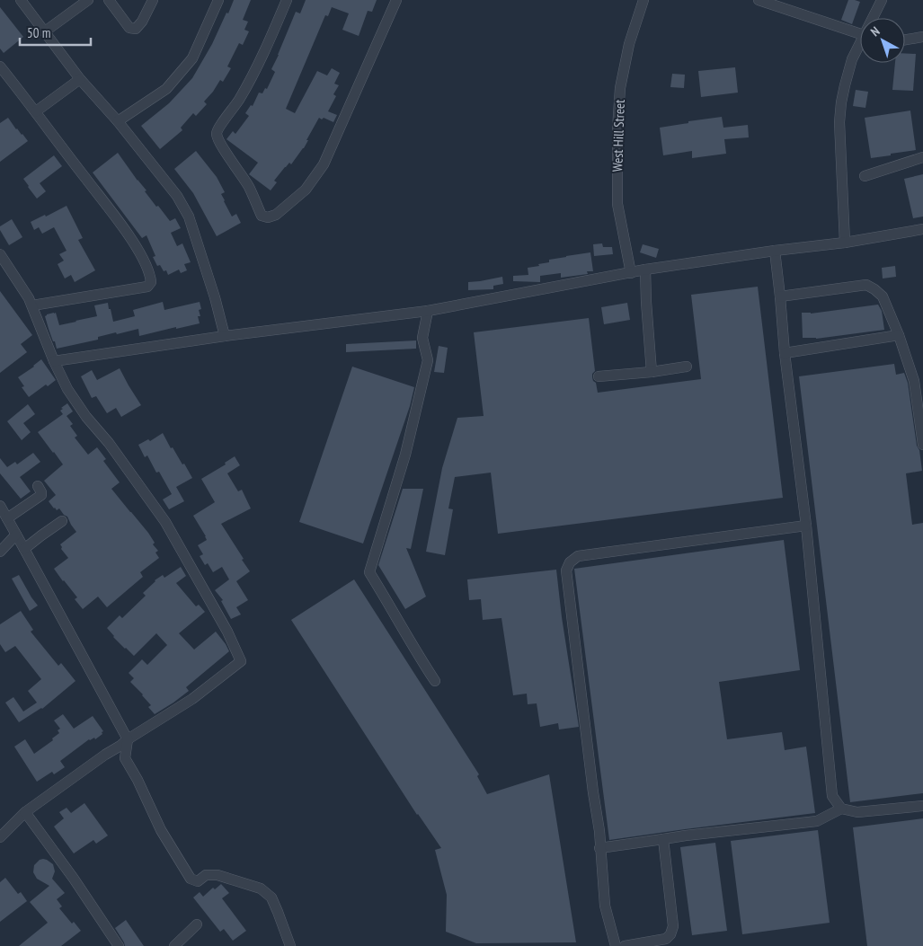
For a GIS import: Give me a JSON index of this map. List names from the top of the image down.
{
  "streets": {
    "street": ["West Hill Street"]
  },
  "scale_bar": "50 m",
  "north": "top left"
}
